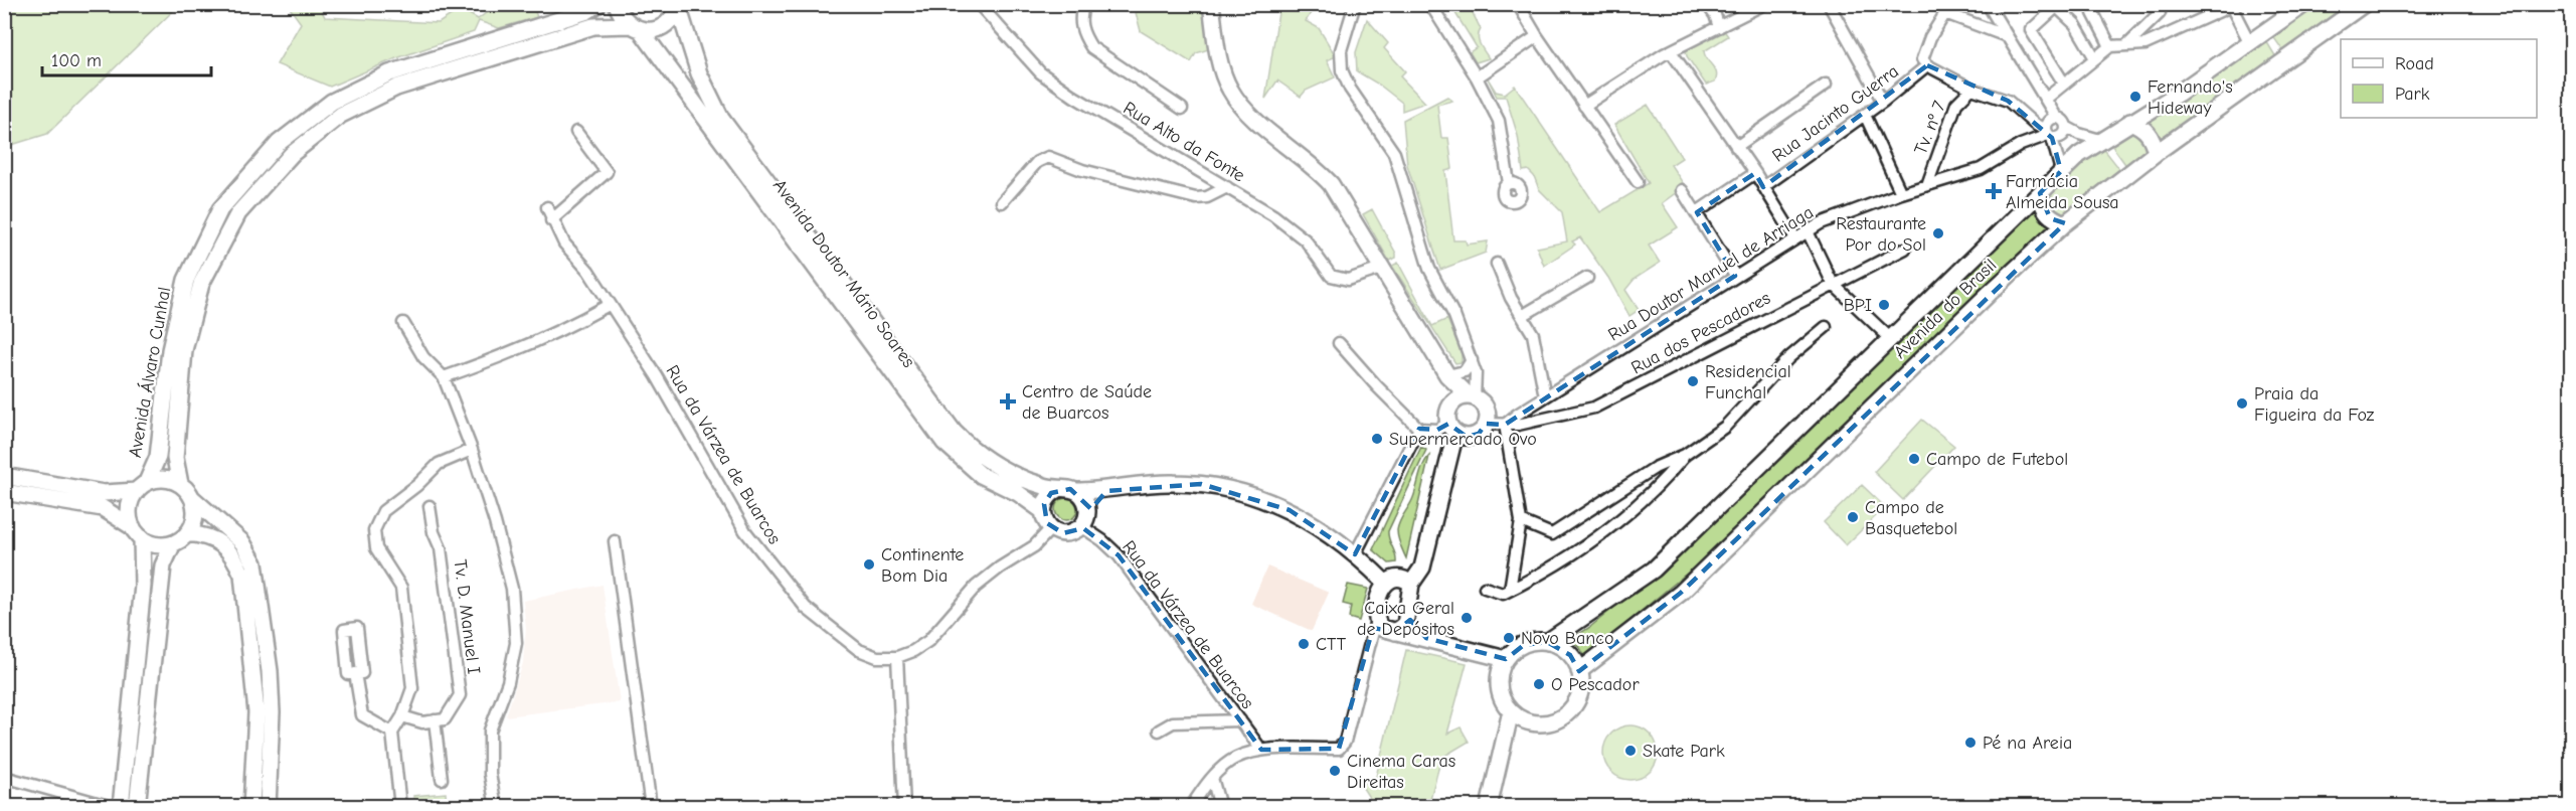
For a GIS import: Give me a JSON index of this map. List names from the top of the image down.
{
  "streets": {
    "main road": ["Avenida Doutor Mário Soares", "Avenida do Brasil", "Avenida Álvaro Cunhal"],
    "street": [
      "Rua Jacinto Guerra",
      "Tv. nº 7",
      "Rua Alto da Fonte",
      "Rua Doutor Manuel de Arriaga",
      "Rua dos Pescadores",
      "Rua da Várzea de Buarcos",
      "Tv. D. Manuel I"
    ]
  },
  "crossings": [
    ["Tv. nº 7", "Rua Doutor Manuel de Arriaga"],
    ["Avenida Doutor Mário Soares", "Avenida Álvaro Cunhal"],
    ["Avenida Doutor Mário Soares", "Rua da Várzea de Buarcos"],
    ["Rua Doutor Manuel de Arriaga", "Rua dos Pescadores"]
  ],
  "places": {
    "other": [
      "Fernando's Hideway",
      "Restaurante Por do Sol",
      "BPI",
      "Residencial Funchal",
      "Praia da Figueira da Foz",
      "Supermercado Ovo",
      "Campo de Futebol",
      "Campo de Basquetebol",
      "Continente Bom Dia",
      "Caixa Geral de Depósitos",
      "Novo Banco",
      "CTT",
      "O Pescador",
      "Pé na Areia",
      "Skate Park",
      "Cinema Caras Direitas"
    ],
    "health": ["Farmácia Almeida Sousa", "Centro de Saúde de Buarcos"]
  },
  "legend": ["Road", "Park"],
  "scale_bar": "100 m"
}
